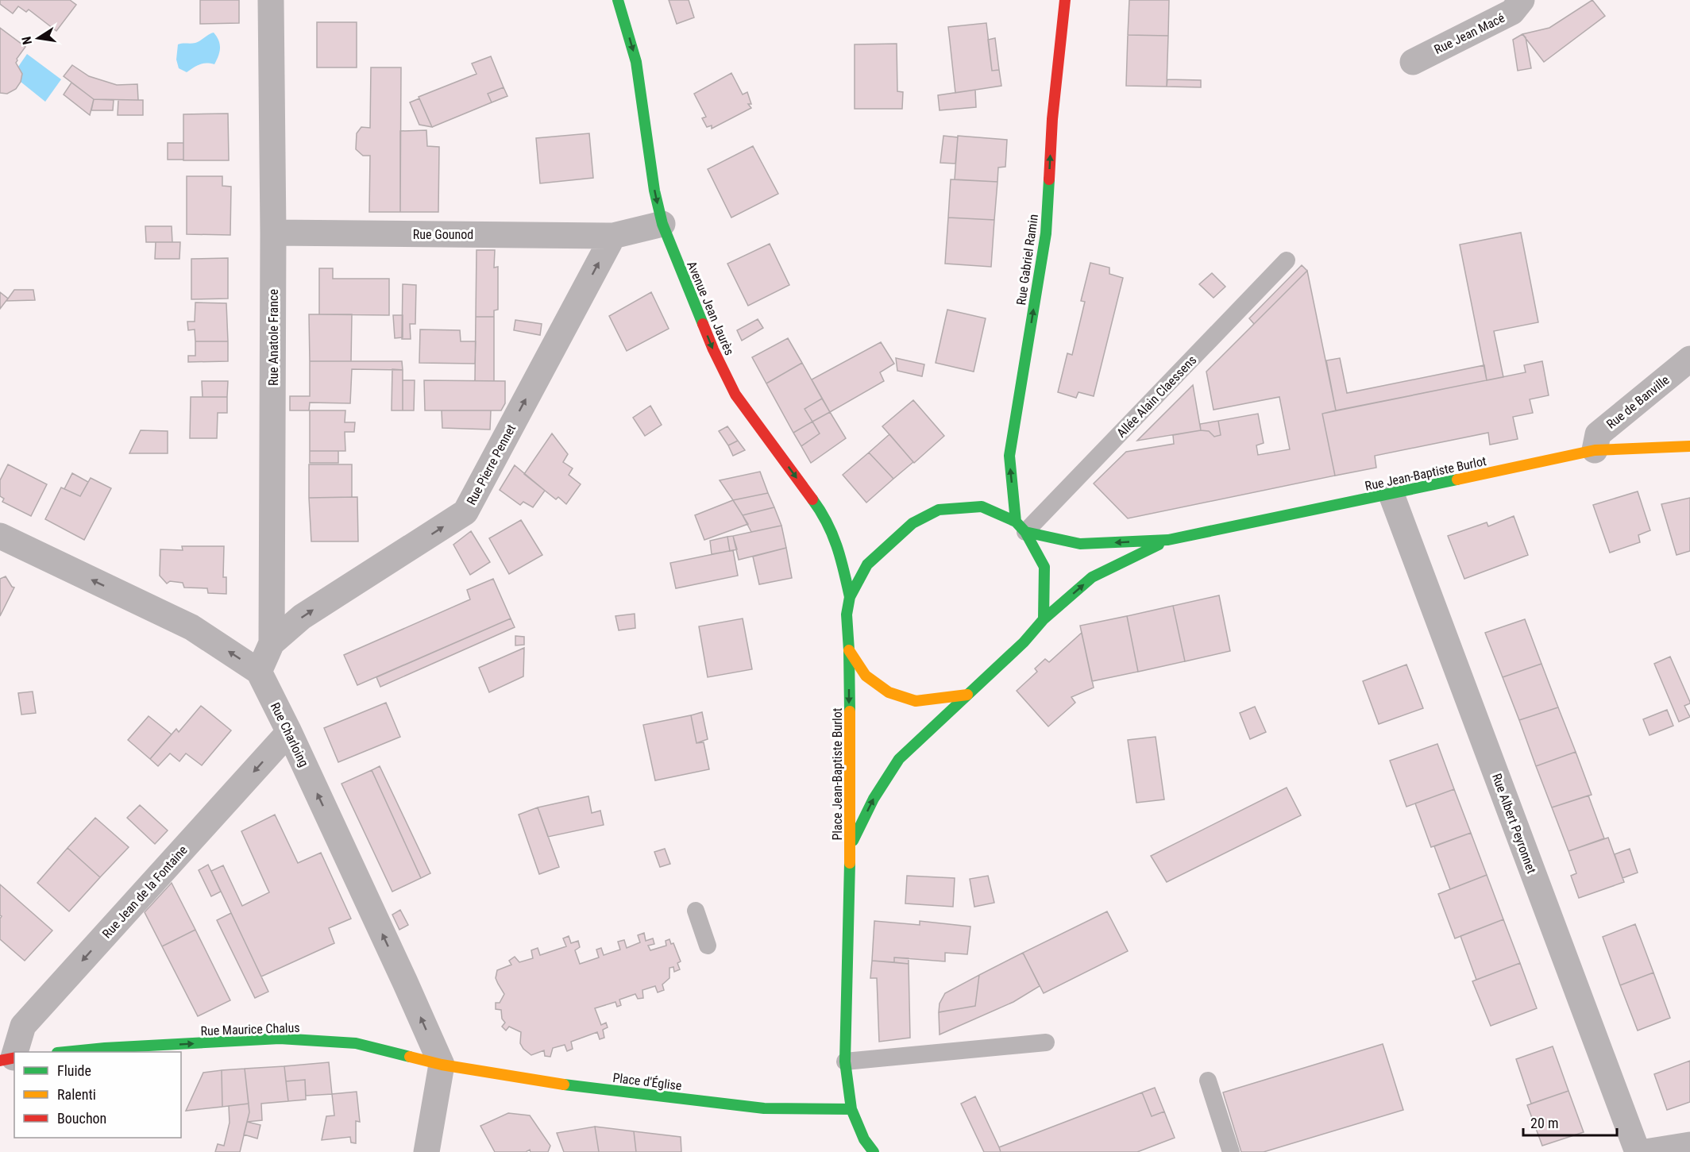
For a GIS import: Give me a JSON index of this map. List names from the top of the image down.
{
  "streets": {
    "street": [
      "Rue Jean Macé",
      "Rue Gounod",
      "Rue Gabriel Ramin",
      "Avenue Jean Jaurès",
      "Rue Anatole France",
      "Rue de Banville",
      "Rue Pierre Pennet",
      "Rue Jean-Baptiste Burlot",
      "Rue Charloing",
      "Place Jean-Baptiste Burlot",
      "Rue Albert Peyronnet",
      "Rue Jean de la Fontaine",
      "Rue Maurice Chalus",
      "Place d'Église"
    ],
    "lane": ["Allée Alain Claessens"]
  },
  "crossings": [
    ["Rue Gounod", "Avenue Jean Jaurès"],
    ["Rue Gounod", "Rue Anatole France"],
    ["Rue Gounod", "Rue Pierre Pennet"],
    ["Rue Gabriel Ramin", "Allée Alain Claessens"],
    ["Rue Gabriel Ramin", "Rue Jean-Baptiste Burlot"],
    ["Rue Gabriel Ramin", "Place Jean-Baptiste Burlot"],
    ["Avenue Jean Jaurès", "Place Jean-Baptiste Burlot"],
    ["Rue Anatole France", "Rue Pierre Pennet"],
    ["Rue Anatole France", "Rue Charloing"],
    ["Allée Alain Claessens", "Rue Jean-Baptiste Burlot"],
    ["Allée Alain Claessens", "Place Jean-Baptiste Burlot"],
    ["Rue de Banville", "Rue Jean-Baptiste Burlot"],
    ["Rue Jean-Baptiste Burlot", "Place Jean-Baptiste Burlot"],
    ["Rue Jean-Baptiste Burlot", "Rue Albert Peyronnet"],
    ["Rue Charloing", "Rue Jean de la Fontaine"],
    ["Rue Charloing", "Rue Maurice Chalus"],
    ["Rue Charloing", "Place d'Église"],
    ["Rue Maurice Chalus", "Place d'Église"]
  ],
  "one_way": [
    "Rue Gabriel Ramin",
    "Avenue Jean Jaurès",
    "Rue Pierre Pennet",
    "Rue Charloing",
    "Rue Jean de la Fontaine",
    "Rue Maurice Chalus"
  ],
  "legend": ["Fluide", "Ralenti", "Bouchon"],
  "scale_bar": "20 m",
  "north": "left"
}
